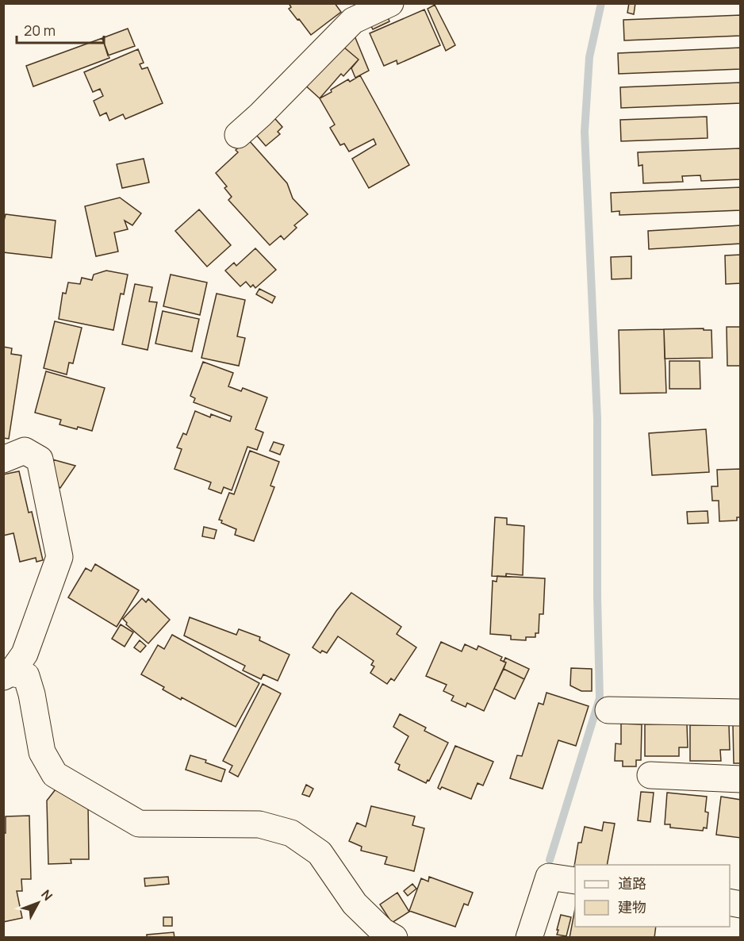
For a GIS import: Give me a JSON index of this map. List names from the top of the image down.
{
  "legend": ["道路", "建物"],
  "scale_bar": "20 m",
  "north": "top right"
}
